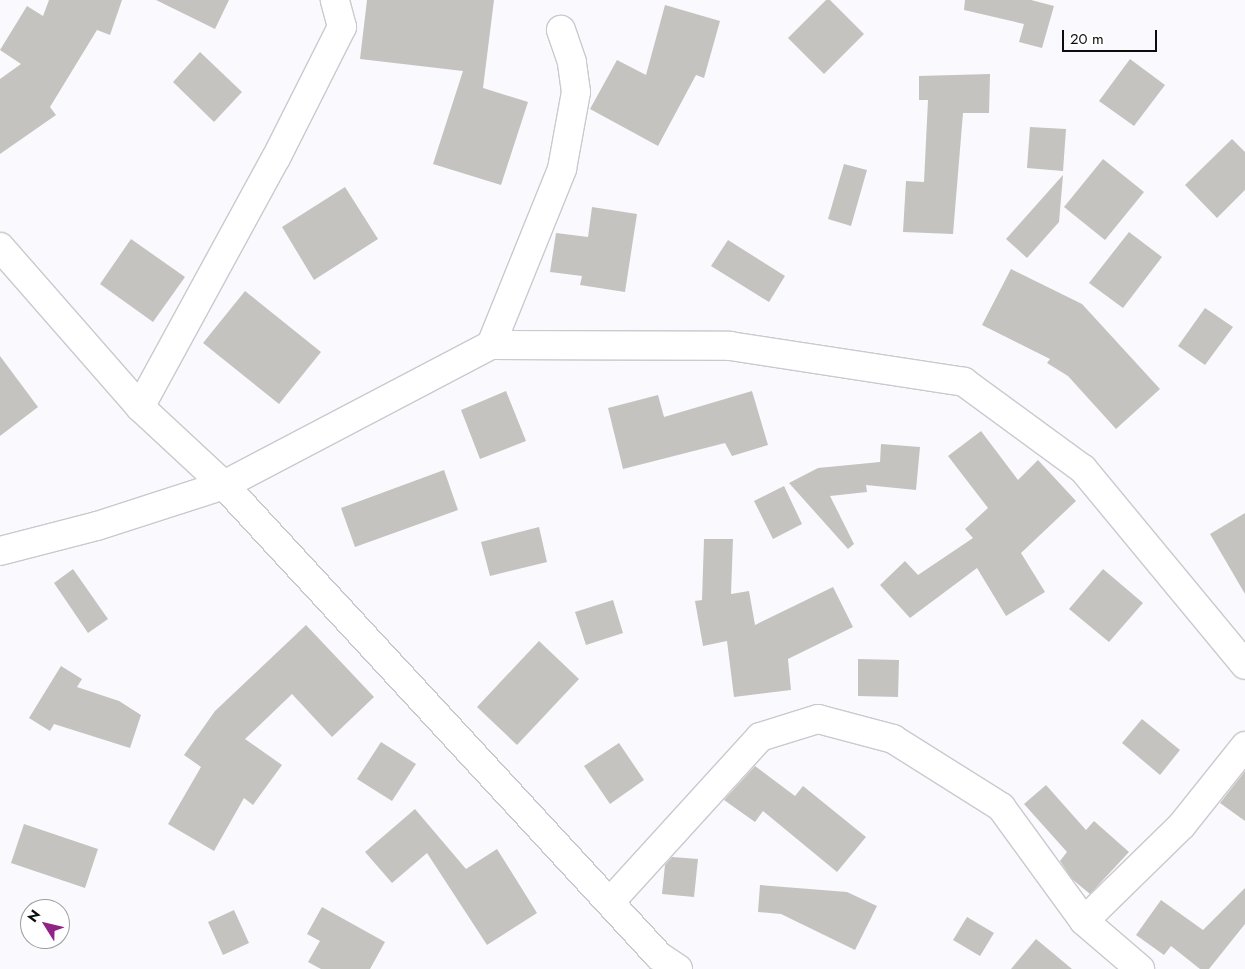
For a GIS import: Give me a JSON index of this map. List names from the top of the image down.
{
  "scale_bar": "20 m",
  "north": "top left"
}
